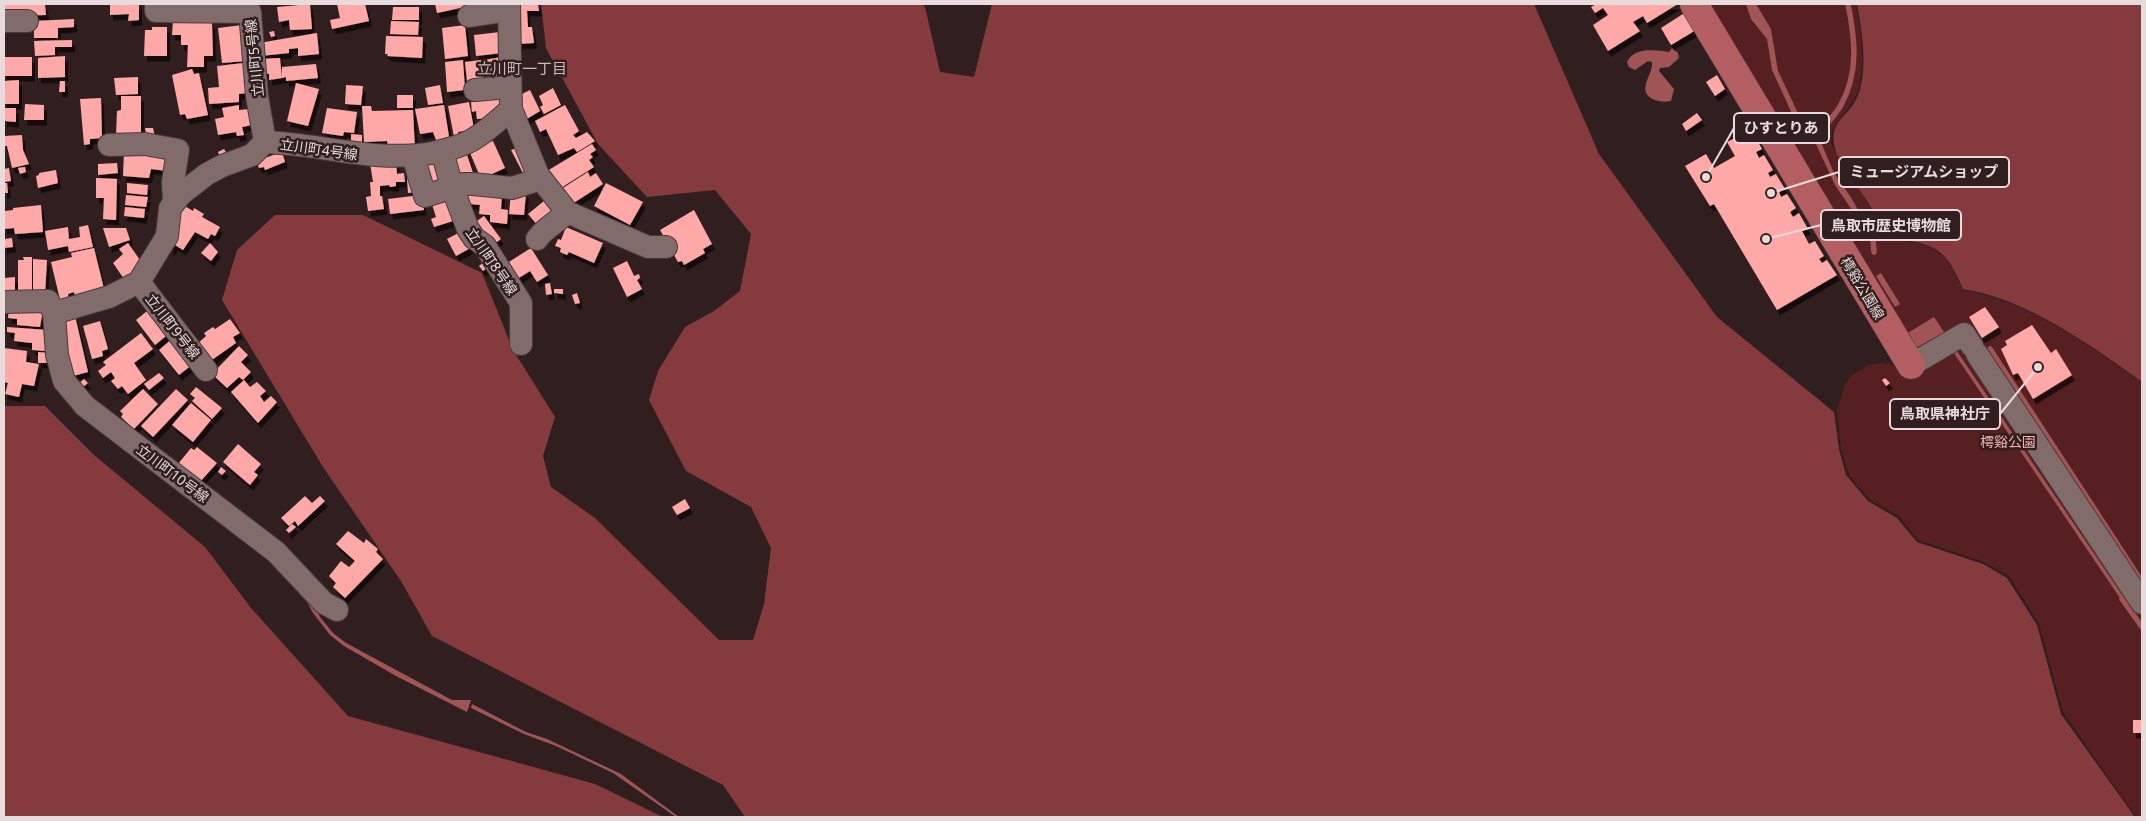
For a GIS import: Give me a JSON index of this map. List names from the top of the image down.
{
  "streets": {
    "main road": ["樗谿公園線"],
    "street": [
      "立川町5号線",
      "立川町4号線",
      "立川町8号線",
      "立川町9号線",
      "立川町10号線"
    ]
  },
  "crossings": [
    ["立川町5号線", "立川町4号線"],
    ["立川町4号線", "立川町8号線"]
  ],
  "districts": ["立川町一丁目"],
  "parks": ["樗谿公園"],
  "places": [
    "ひすとりあ",
    "ミュージアムショップ",
    "鳥取市歴史博物館",
    "鳥取県神社庁"
  ]
}
